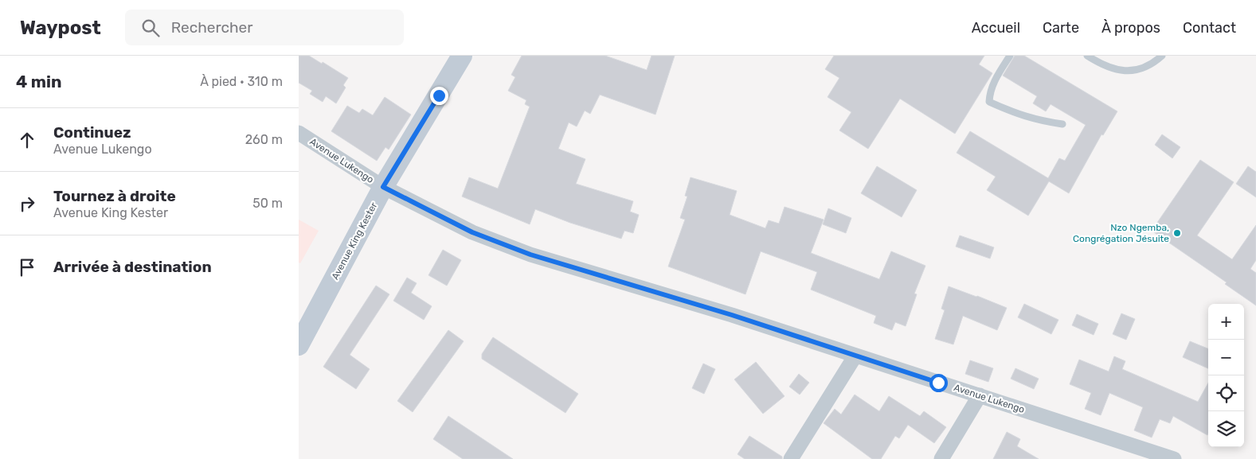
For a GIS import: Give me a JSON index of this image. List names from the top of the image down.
{
  "streets": {
    "street": ["Avenue Lukengo", "Avenue King Kester"]
  },
  "crossings": [
    ["Avenue Lukengo", "Avenue King Kester"]
  ],
  "places": ["Nzo Ngemba, Congrégation Jésuite"],
  "page": {
    "header": "Waypost",
    "search": "Rechercher",
    "nav": [
      "Accueil",
      "Carte",
      "À propos",
      "Contact"
    ],
    "heading": ["4 min", "À pied · 310 m"],
    "list": [
      ["Continuez", "Avenue Lukengo", "260 m"],
      ["Tournez à droite", "Avenue King Kester", "50 m"],
      "Arrivée à destination"
    ],
    "map_buttons": ["+", "−"]
  }
}
